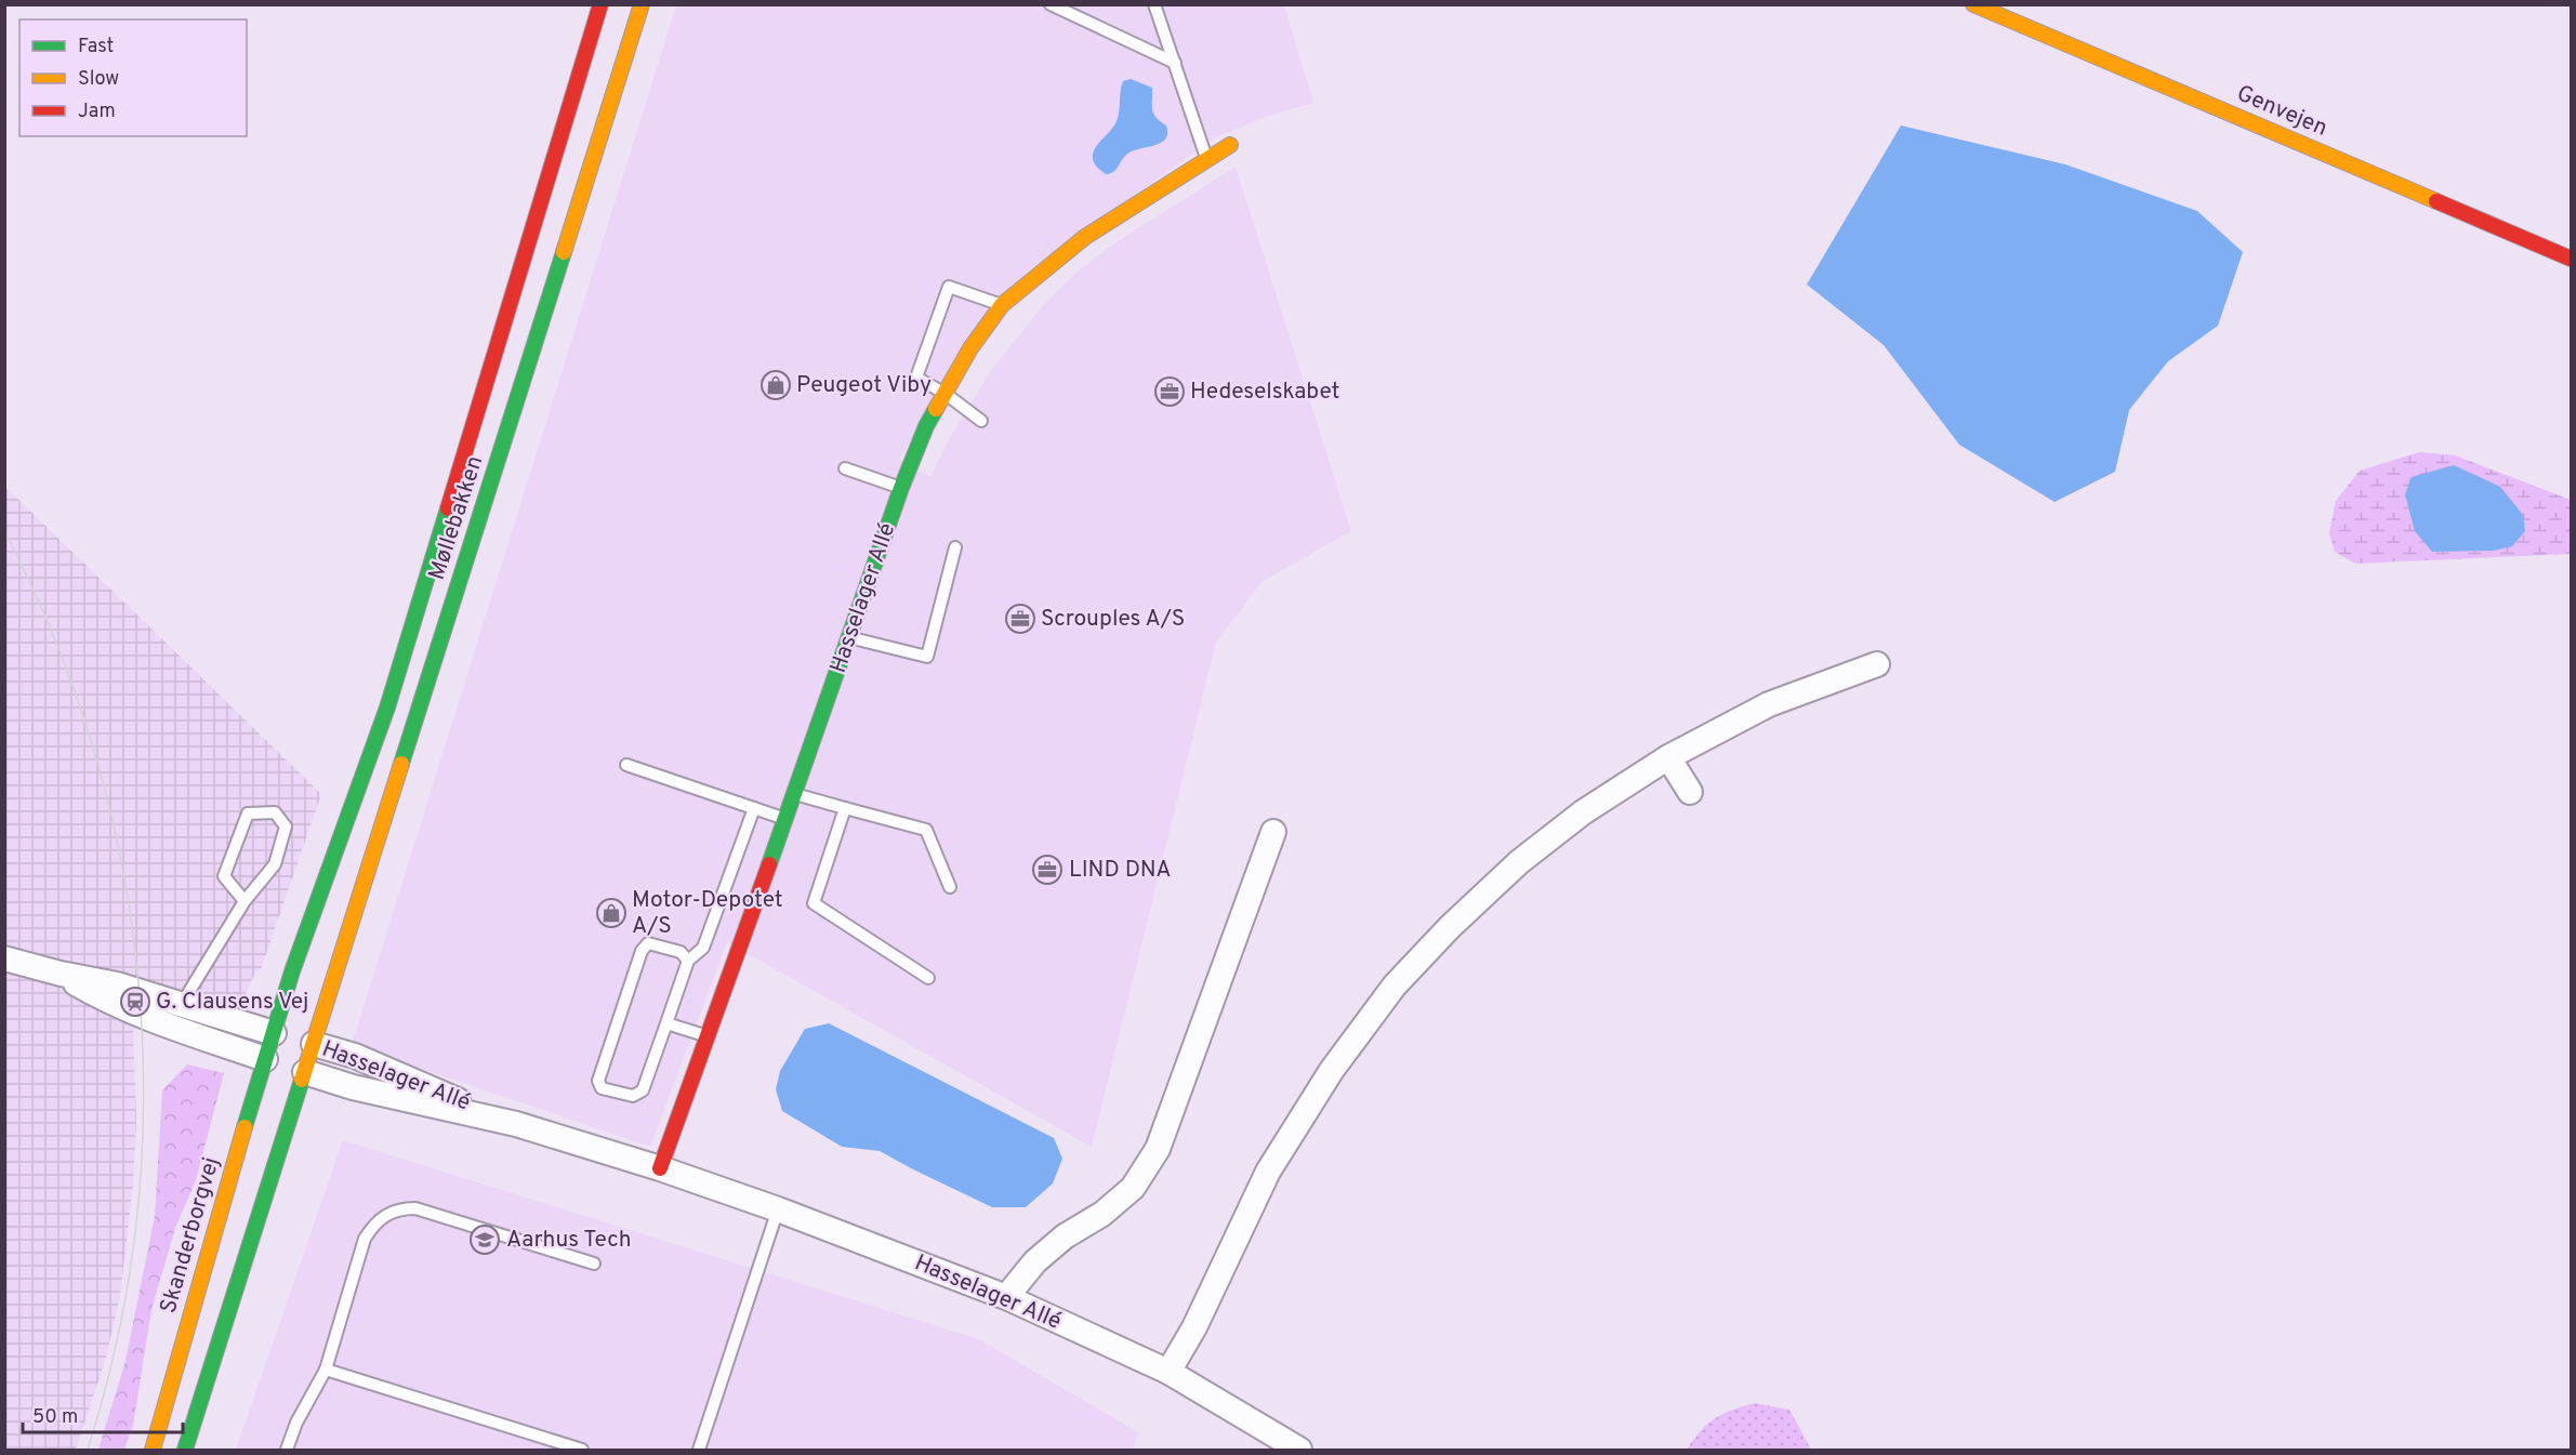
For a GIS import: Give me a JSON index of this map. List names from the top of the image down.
{
  "streets": {
    "main road": [
      "Genvejen",
      "Møllebakken",
      "Hasselager Allé",
      "Skanderborgvej"
    ]
  },
  "crossings": [
    ["Møllebakken", "Hasselager Allé"],
    ["Møllebakken", "Skanderborgvej"],
    ["Hasselager Allé", "Skanderborgvej"]
  ],
  "places": {
    "shop": ["Peugeot Viby", "Motor-Depotet A/S"],
    "office": ["Hedeselskabet", "Scrouples A/S", "LIND DNA"],
    "station": ["G. Clausens Vej"],
    "school or university": ["Aarhus Tech"]
  },
  "legend": ["Fast", "Slow", "Jam"],
  "scale_bar": "50 m"
}
